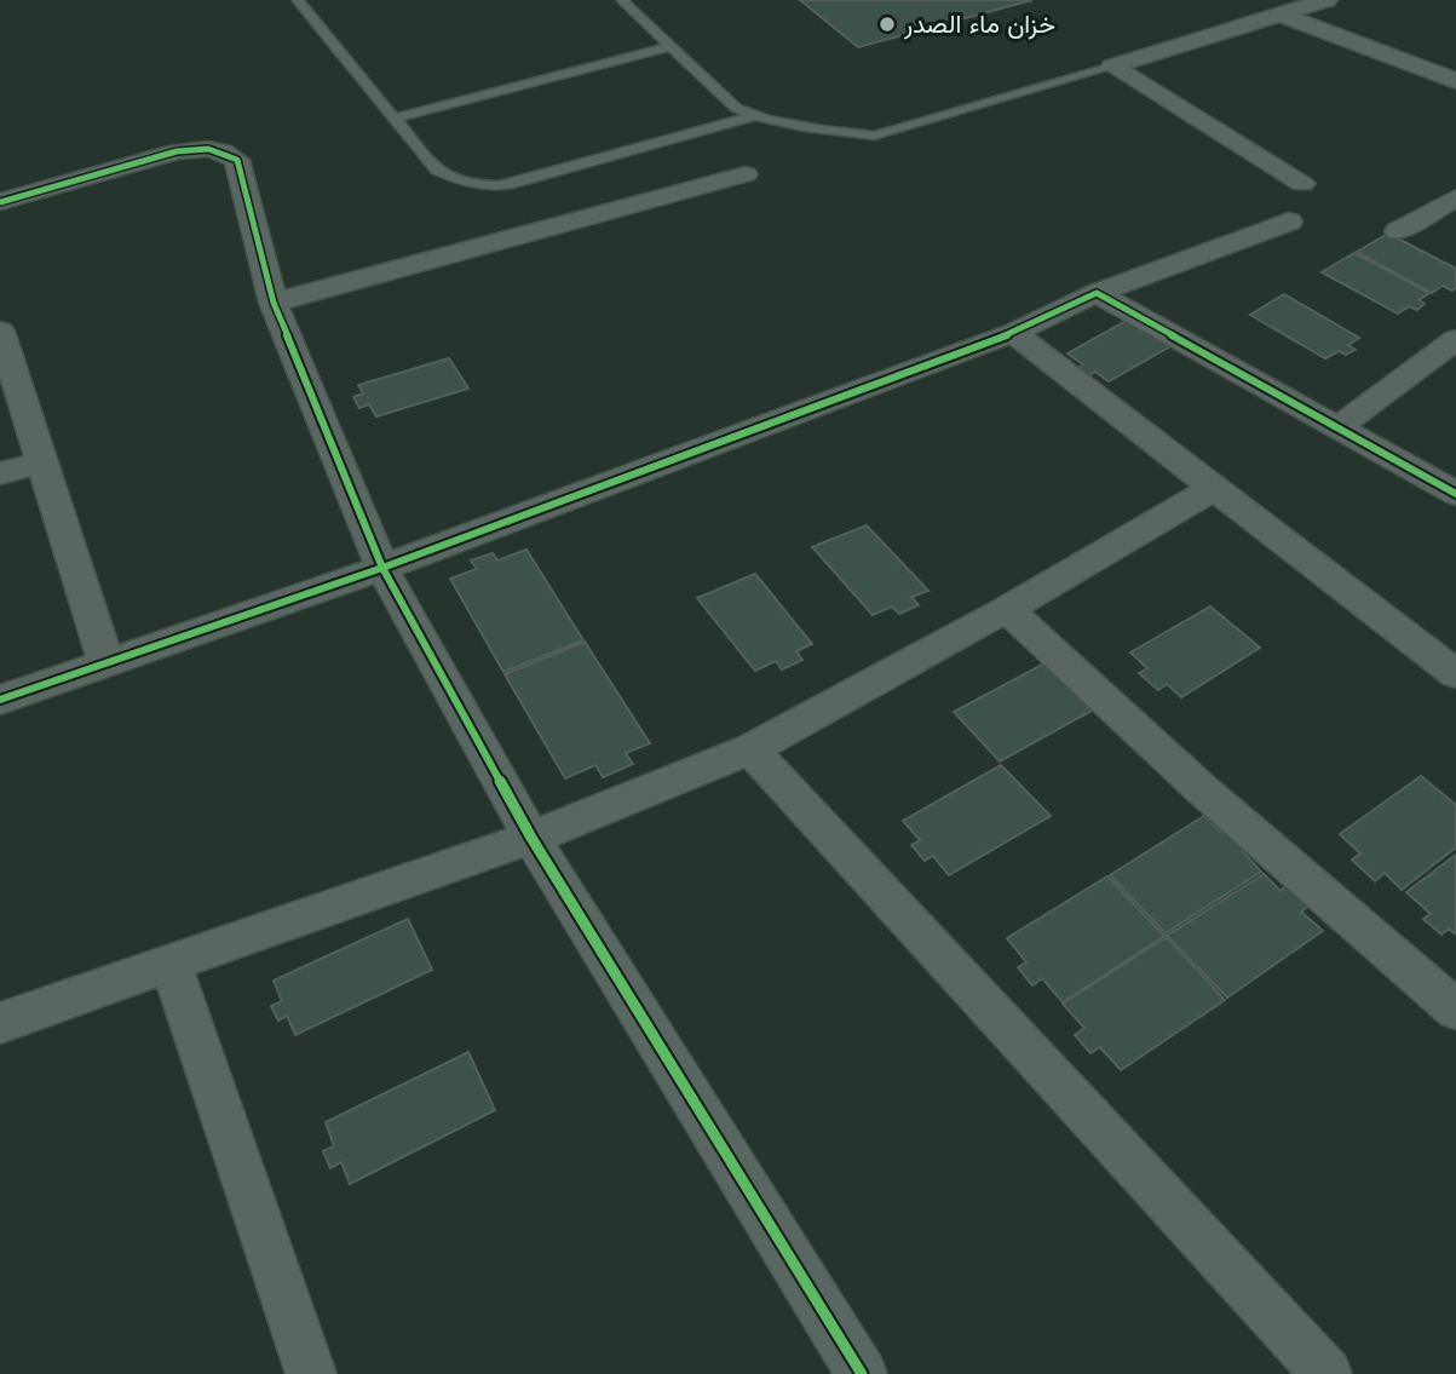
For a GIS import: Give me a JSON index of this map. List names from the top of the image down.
{
  "places": ["خزان ماء الصدر"]
}
